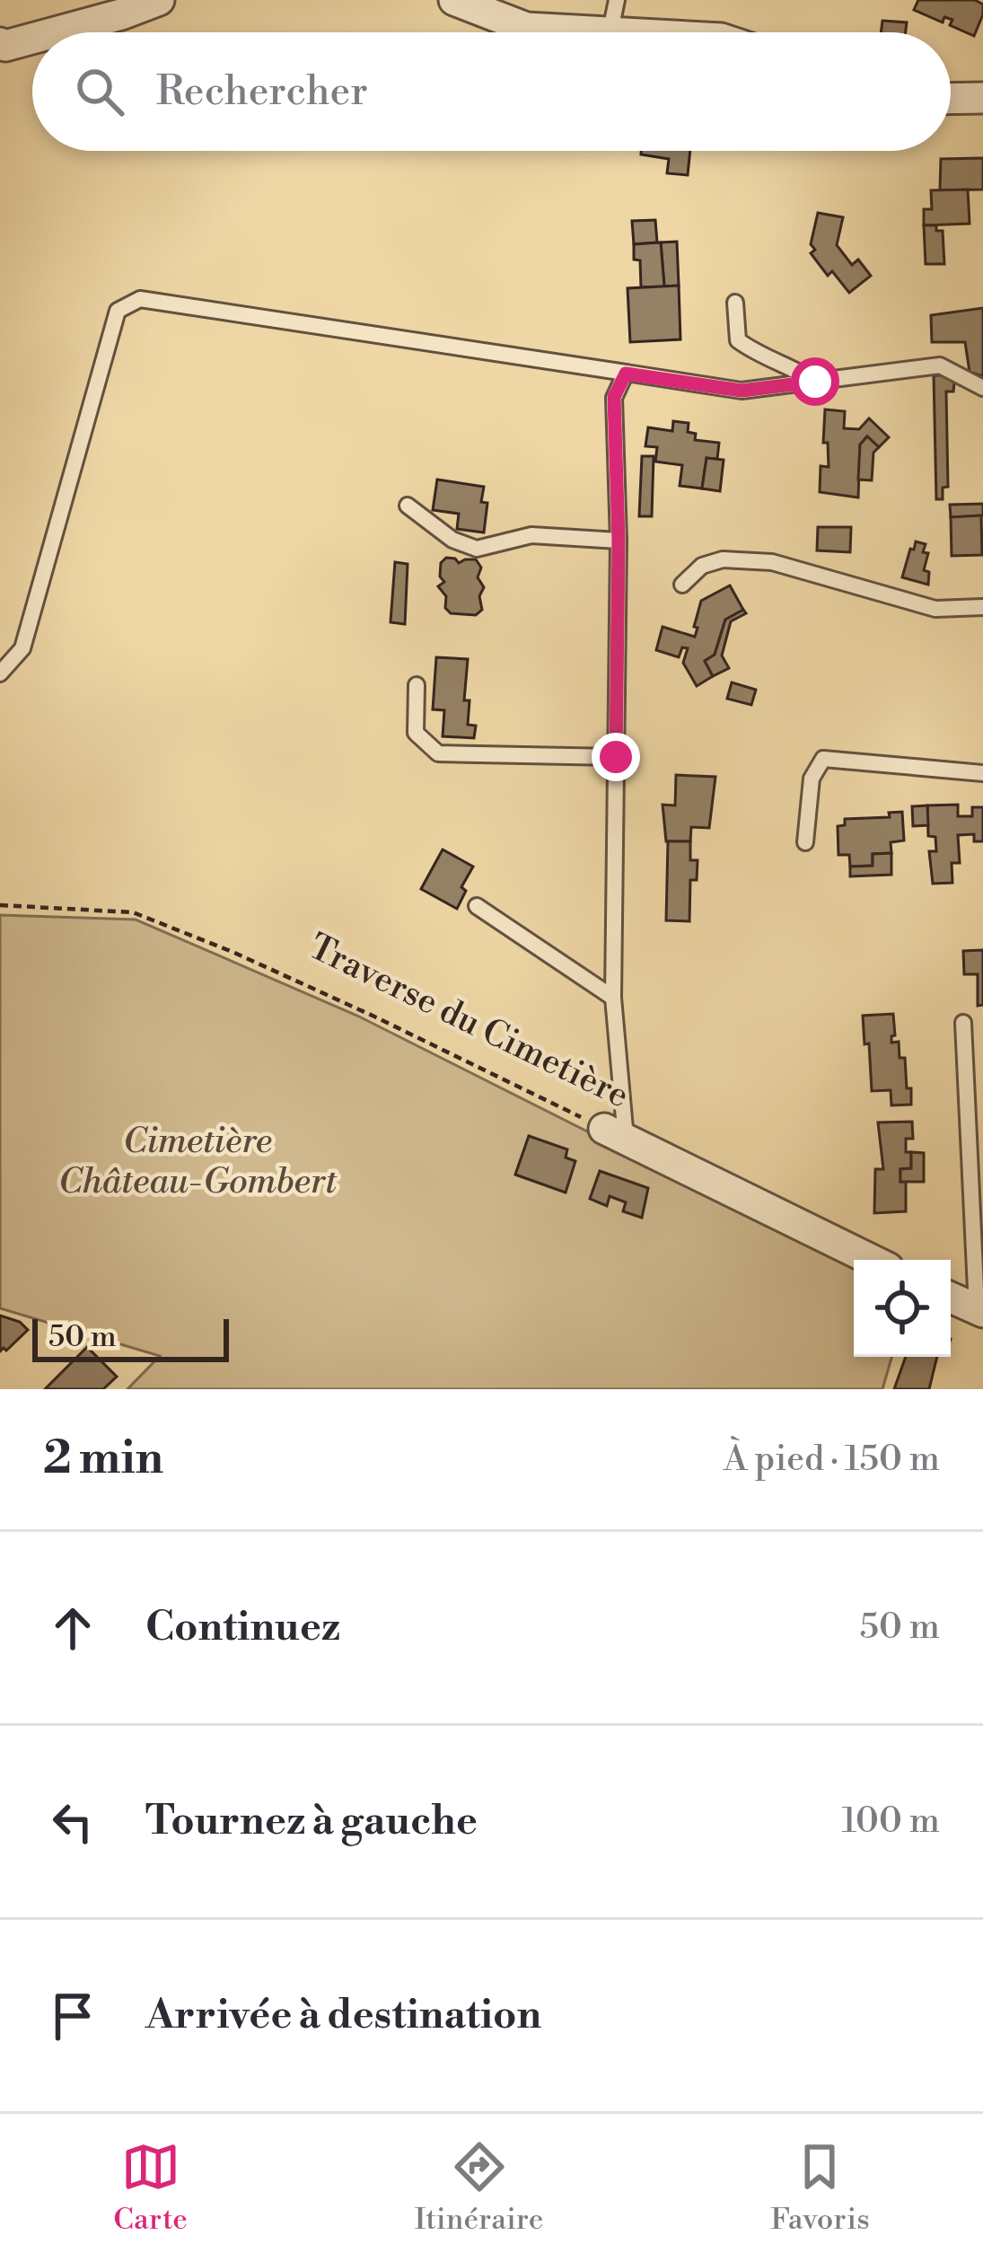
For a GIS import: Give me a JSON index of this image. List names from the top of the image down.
{
  "streets": {
    "street": ["Traverse du Cimetière"]
  },
  "parks": ["Cimetière Château-Gombert"],
  "scale_bar": "50 m",
  "page": {
    "search": "Rechercher",
    "scale": "50 m",
    "heading": ["2 min", "À pied · 150 m"],
    "list": [
      ["Continuez", "50 m"],
      ["Tournez à gauche", "100 m"],
      "Arrivée à destination"
    ],
    "nav": ["Carte", "Itinéraire", "Favoris"]
  }
}
